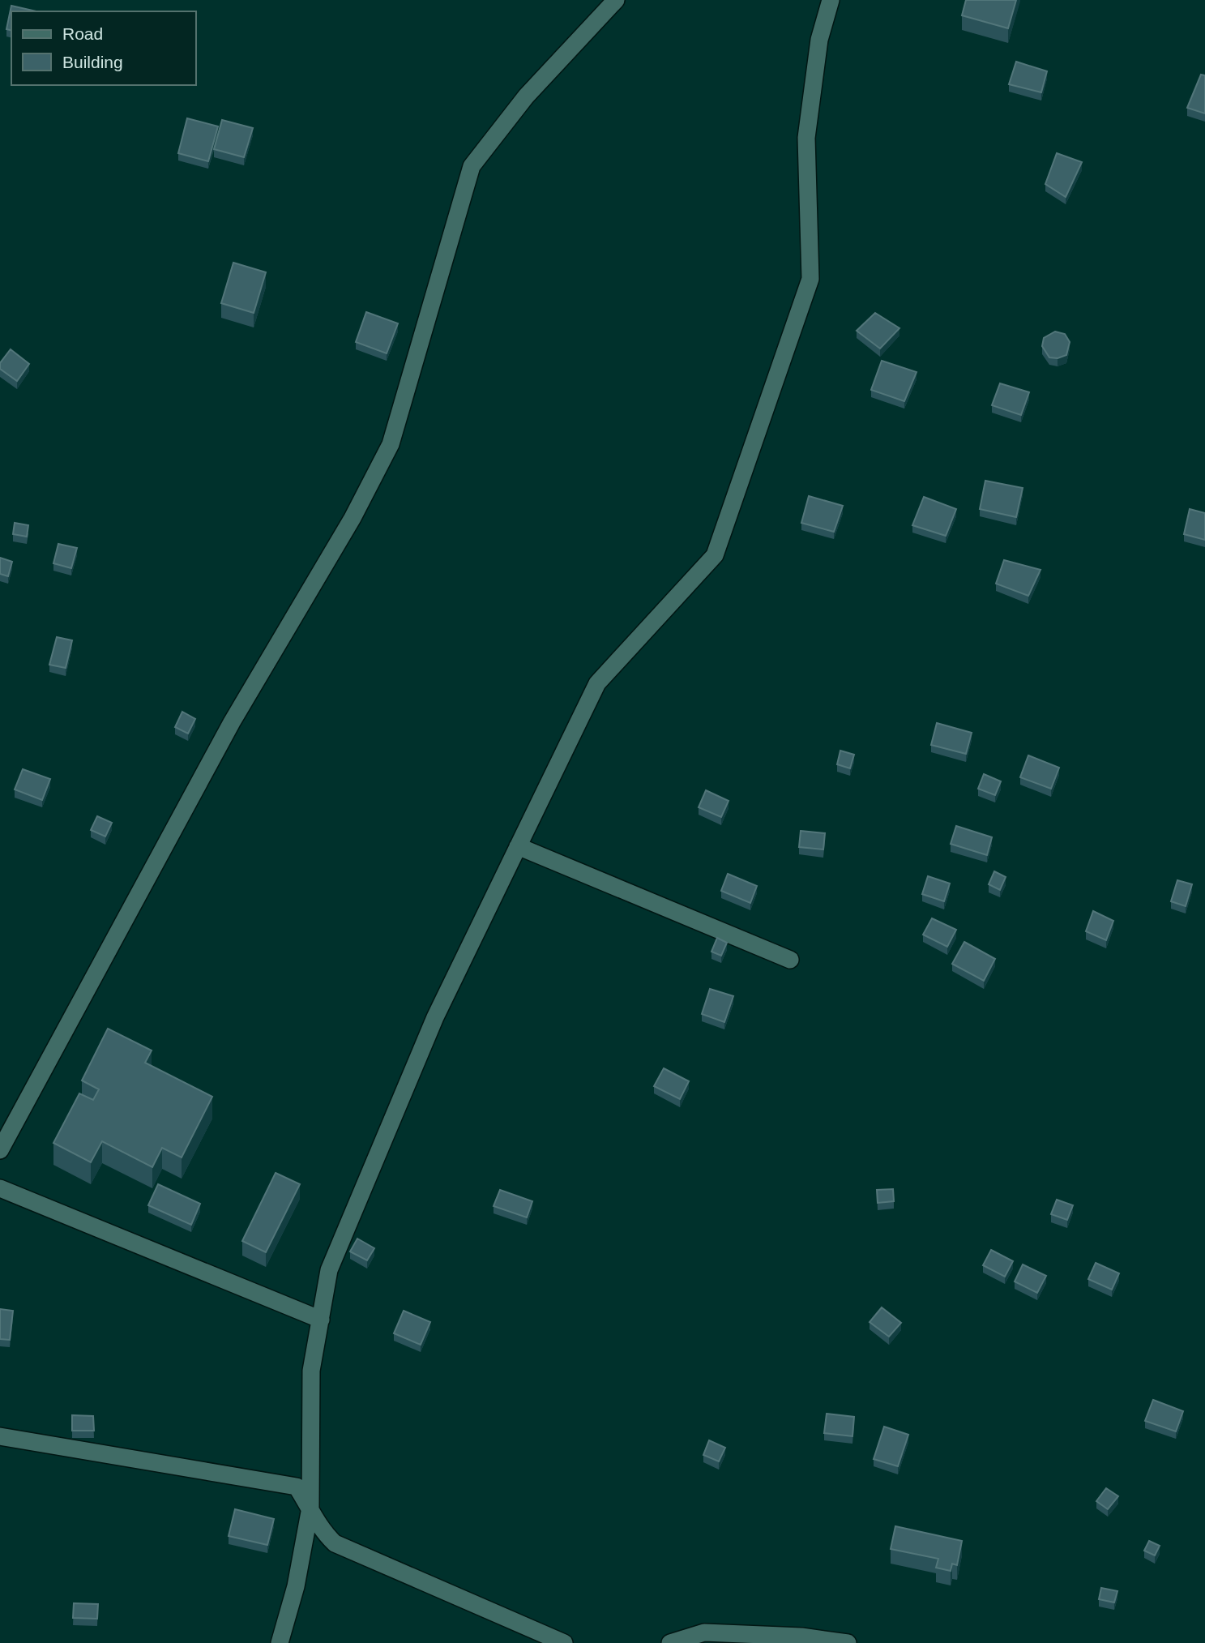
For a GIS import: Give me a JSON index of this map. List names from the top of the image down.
{
  "legend": ["Road", "Building"]
}
